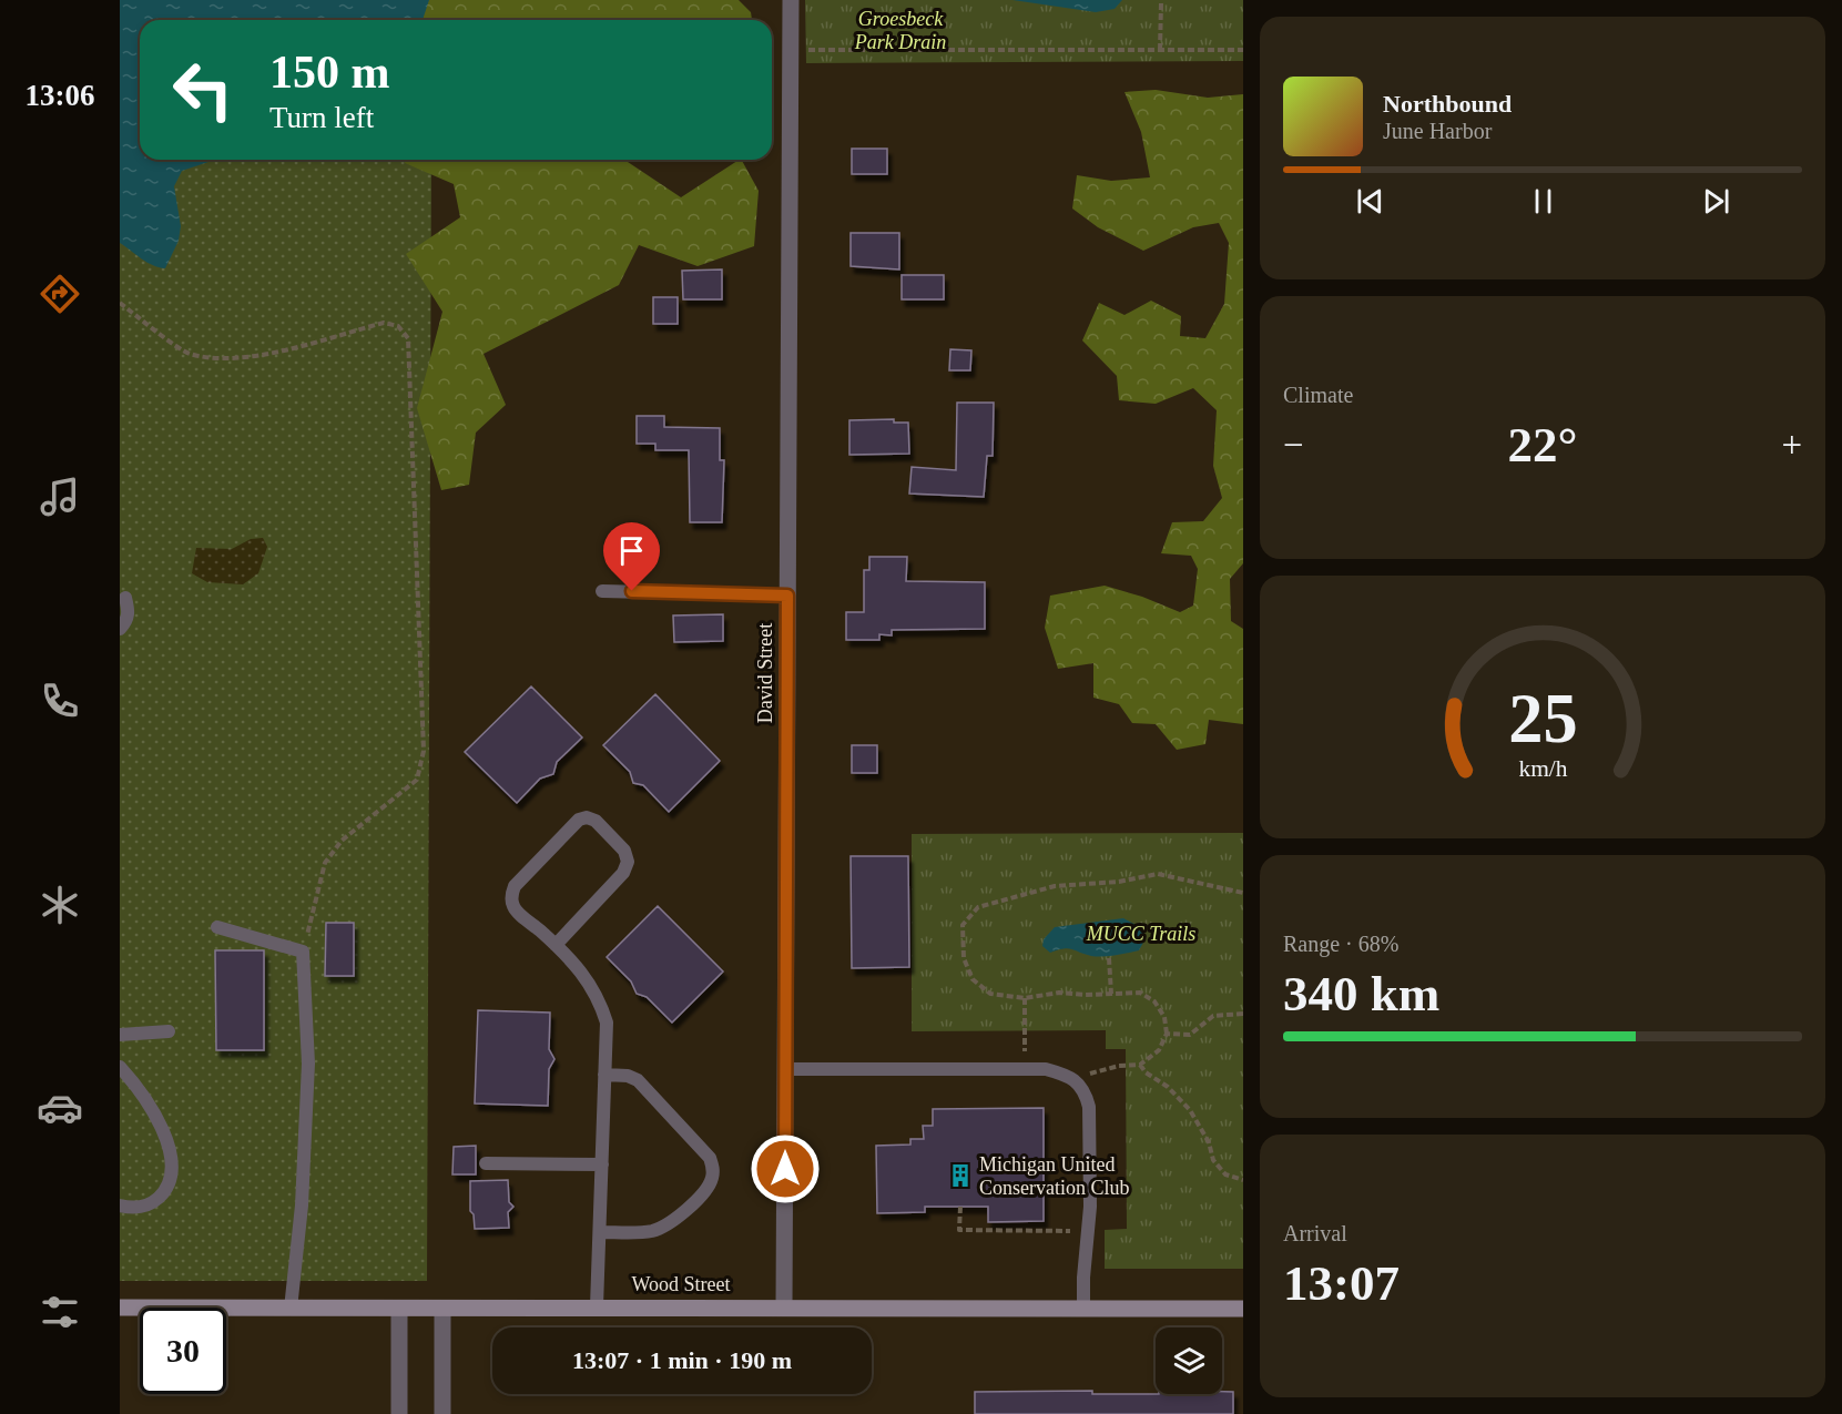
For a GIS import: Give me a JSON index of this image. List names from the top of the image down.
{
  "streets": {
    "street": ["David Street", "Wood Street"]
  },
  "crossings": [
    ["David Street", "Wood Street"]
  ],
  "parks": ["Groesbeck Park Drain", "MUCC Trails"],
  "places": {
    "building": ["Michigan United Conservation Club"]
  },
  "page": {
    "tabs": "13:06",
    "turn": ["150 m", "Turn left"],
    "song": ["Northbound", "June Harbor"],
    "tile": [
      "Climate",
      ["Range · 68%", "340 km"],
      ["Arrival", "13:07"]
    ],
    "heat": ["−", "22°", "+"],
    "limit": "30",
    "trip": "13:07 · 1 min · 190 m",
    "gauge": ["25", "km/h"]
  }
}
